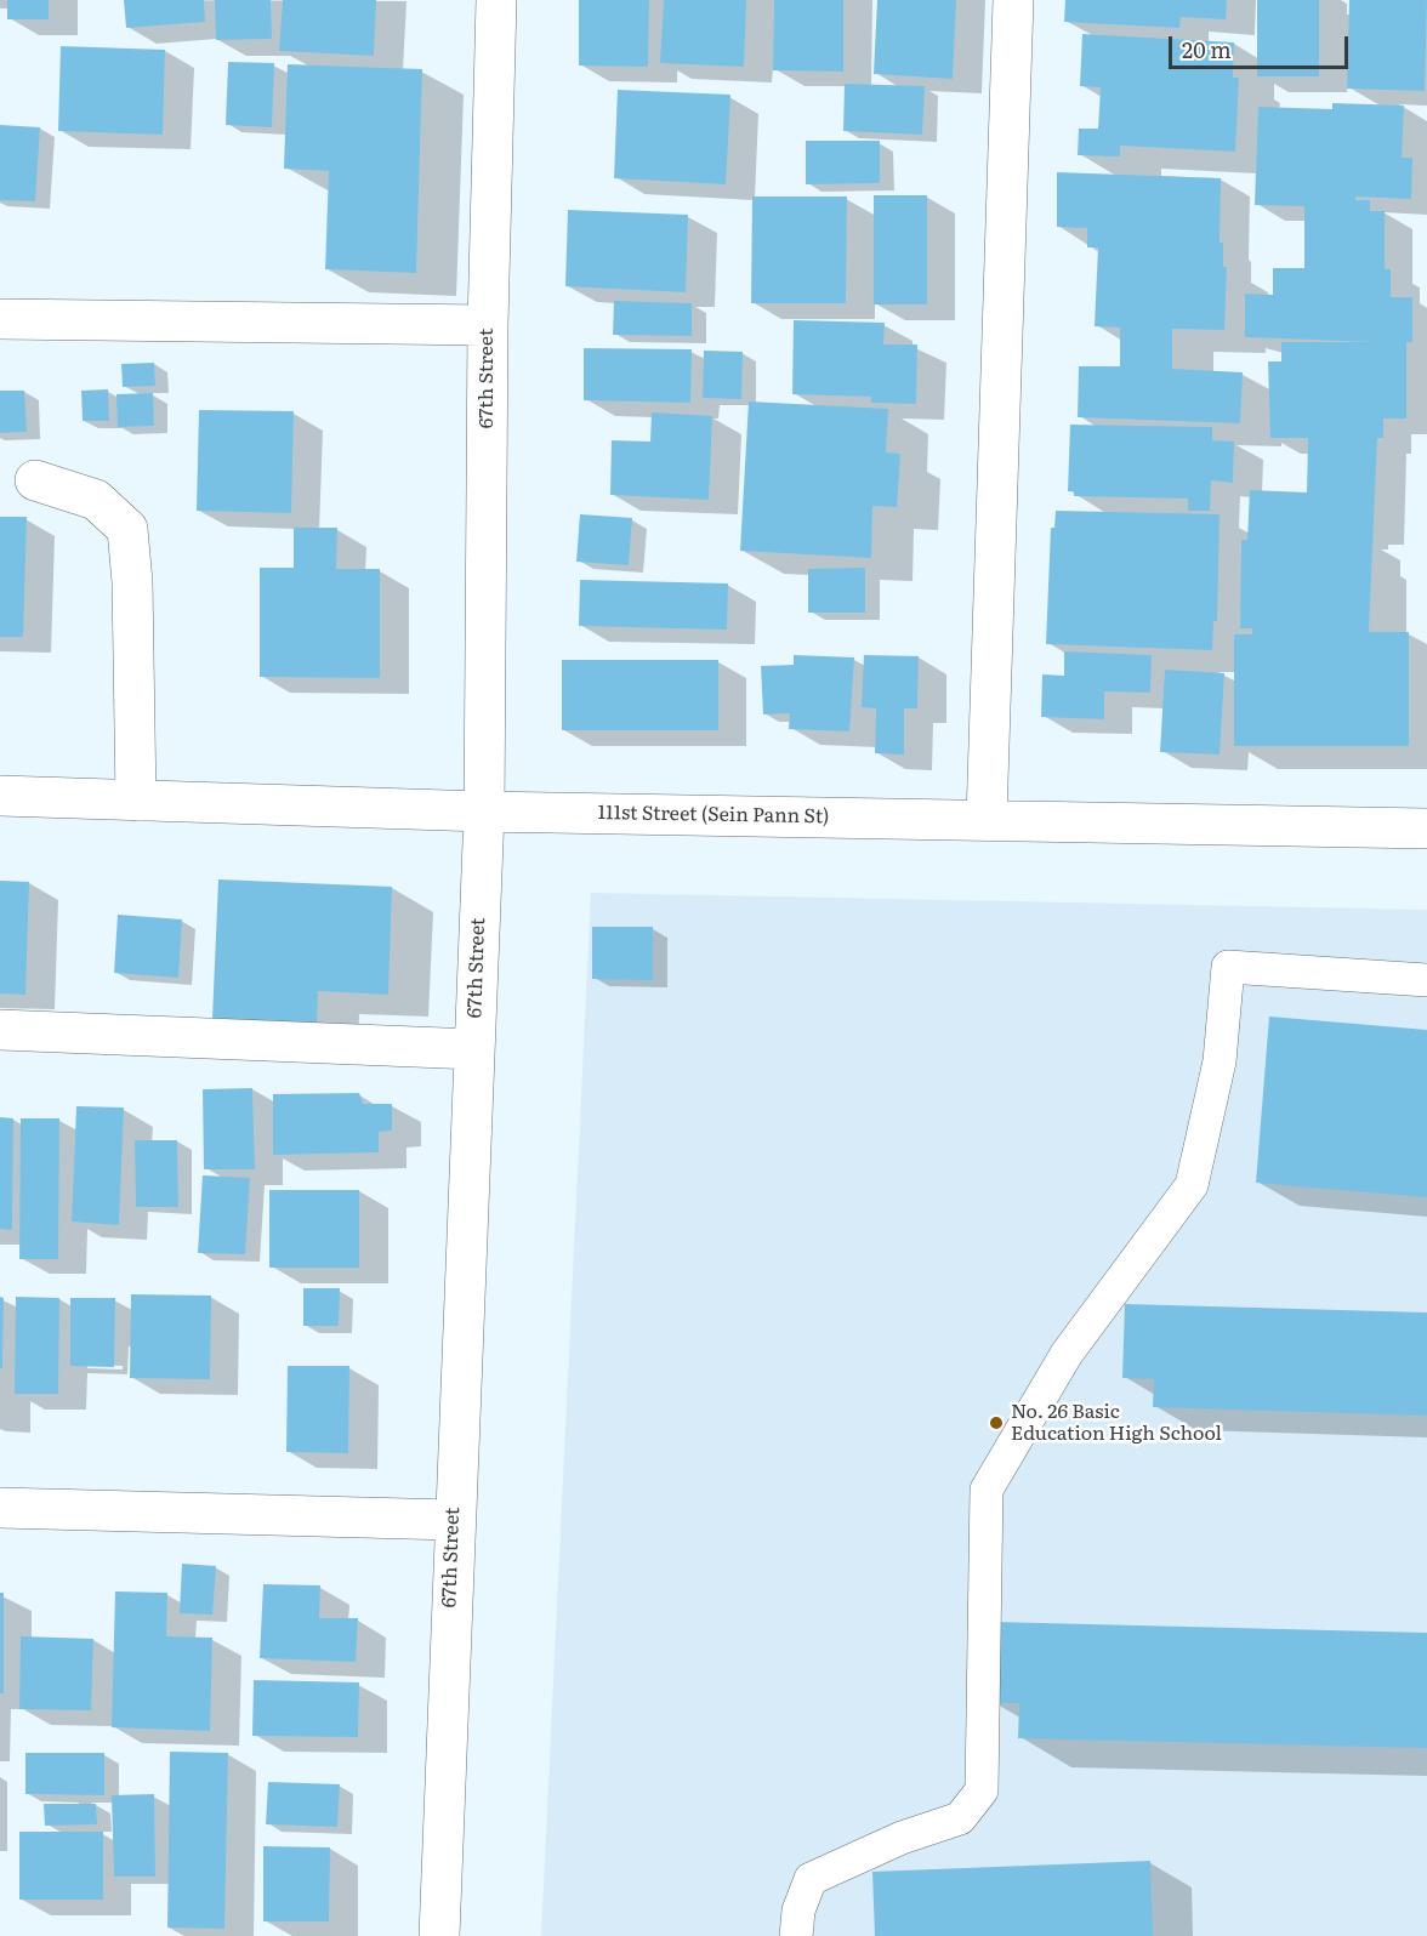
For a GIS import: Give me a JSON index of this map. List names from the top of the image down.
{
  "streets": {
    "street": ["67th Street", "111st Street (Sein Pann St)"]
  },
  "crossings": [
    ["67th Street", "111st Street (Sein Pann St)"]
  ],
  "places": ["No. 26 Basic Education High School"],
  "scale_bar": "20 m"
}
